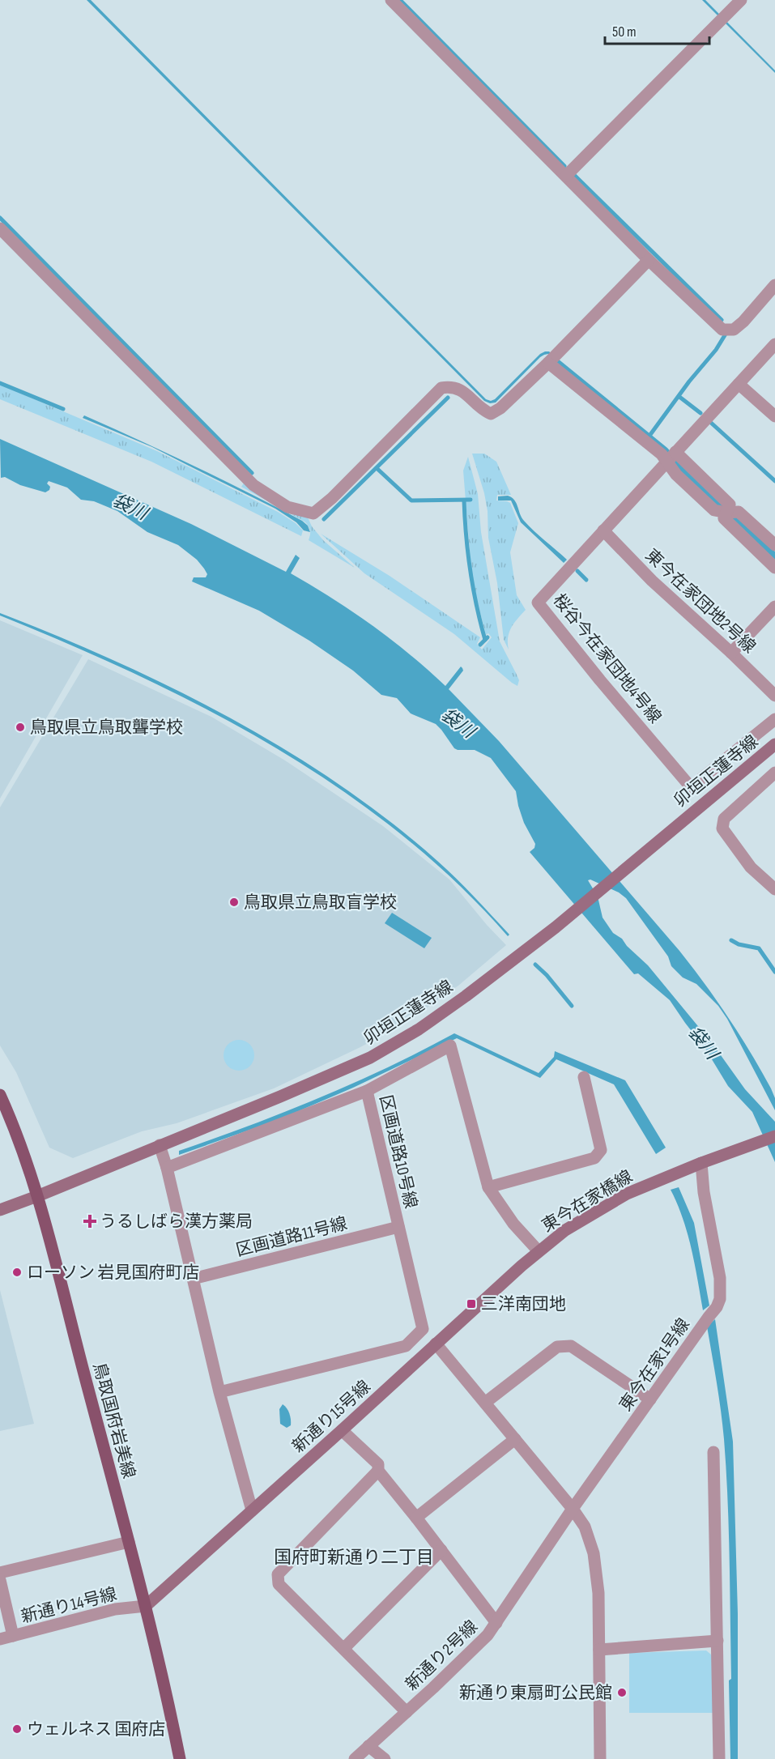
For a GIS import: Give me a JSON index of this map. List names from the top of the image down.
{
  "streets": {
    "main road": [
      "卯垣正蓮寺線",
      "東今在家橋線",
      "新通り15号線",
      "鳥取国府岩美線"
    ],
    "street": [
      "東今在家団地2号線",
      "桜谷今在家団地4号線",
      "区画道路10号線",
      "区画道路11号線",
      "東今在家1号線",
      "新通り14号線",
      "新通り2号線"
    ]
  },
  "crossings": [
    ["東今在家団地2号線", "桜谷今在家団地4号線"],
    ["卯垣正蓮寺線", "鳥取国府岩美線"],
    ["区画道路10号線", "区画道路11号線"],
    ["東今在家橋線", "東今在家1号線"],
    ["東今在家橋線", "新通り15号線"],
    ["東今在家1号線", "新通り2号線"],
    ["新通り15号線", "鳥取国府岩美線"],
    ["新通り15号線", "新通り14号線"],
    ["鳥取国府岩美線", "新通り14号線"]
  ],
  "districts": ["国府町新通り二丁目"],
  "water": ["袋川"],
  "places": {
    "other": [
      "鳥取県立鳥取聾学校",
      "鳥取県立鳥取盲学校",
      "ローソン 岩見国府町店",
      "新通り東扇町公民館",
      "ウェルネス 国府店"
    ],
    "health": ["うるしばら漢方薬局"],
    "transit": ["三洋南団地"]
  },
  "scale_bar": "50 m"
}
